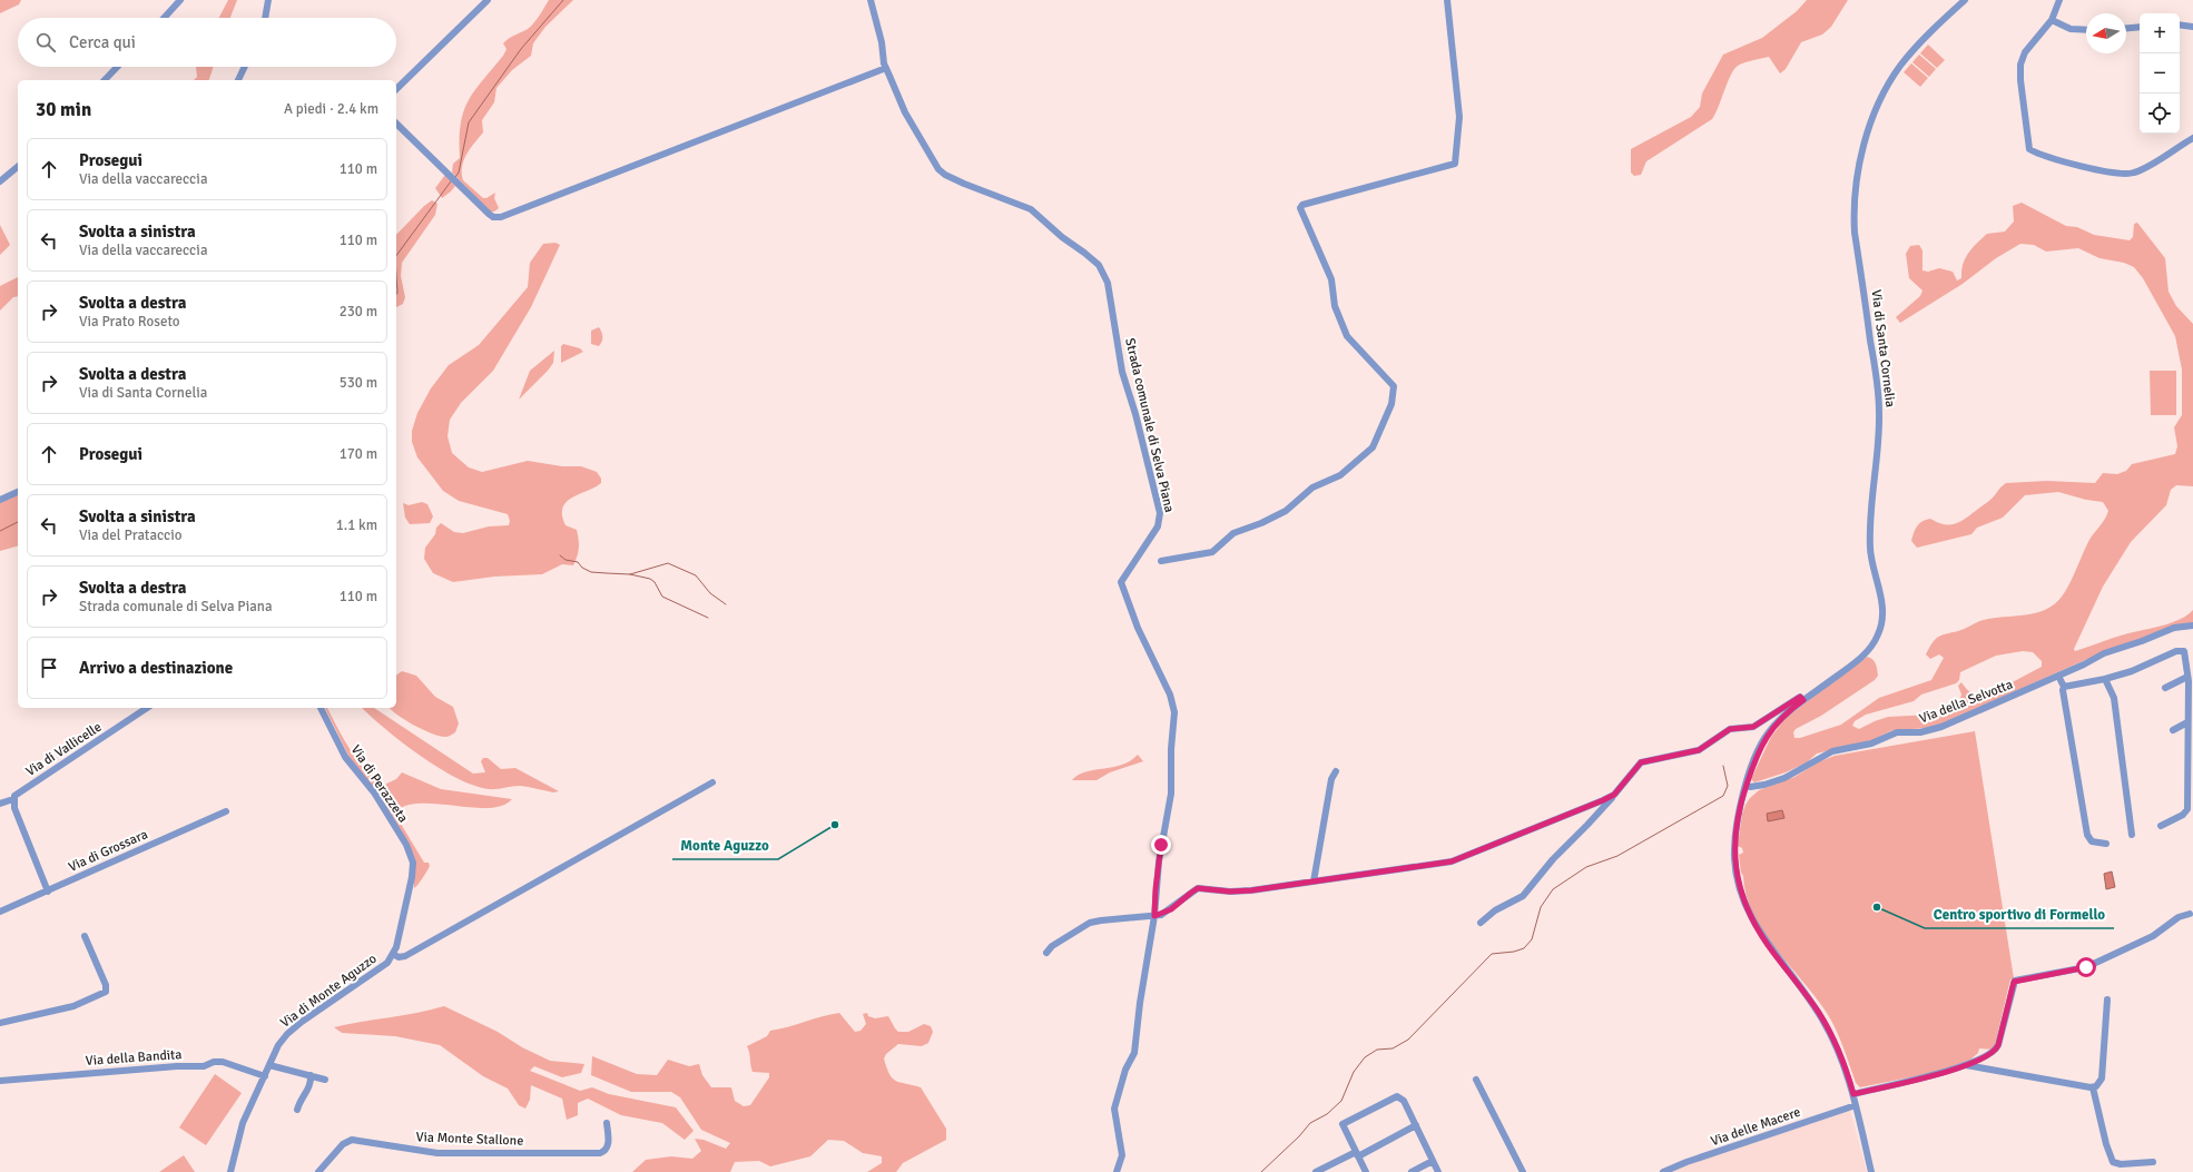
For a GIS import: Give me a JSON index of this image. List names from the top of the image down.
{
  "streets": {
    "street": [
      "Via di Santa Cornelia",
      "Strada comunale di Selva Piana",
      "Via della Selvotta",
      "Via di Vallicelle",
      "Via di Perazzeta",
      "Via di Grossara",
      "Via di Monte Aguzzo",
      "Via della Bandita",
      "Via delle Macere",
      "Via Monte Stallone"
    ]
  },
  "crossings": [
    ["Via di Santa Cornelia", "Via della Selvotta"],
    ["Via di Perazzeta", "Via di Monte Aguzzo"],
    ["Via di Monte Aguzzo", "Via della Bandita"]
  ],
  "places": ["Monte Aguzzo", "Centro sportivo di Formello"],
  "north": "left",
  "page": {
    "map_buttons": ["+", "−"],
    "search": "Cerca qui",
    "heading": ["30 min", "A piedi · 2.4 km"],
    "list": [
      ["Prosegui", "Via della vaccareccia", "110 m"],
      ["Svolta a sinistra", "Via della vaccareccia", "110 m"],
      ["Svolta a destra", "Via Prato Roseto", "230 m"],
      ["Svolta a destra", "Via di Santa Cornelia", "530 m"],
      ["Prosegui", "170 m"],
      ["Svolta a sinistra", "Via del Prataccio", "1.1 km"],
      ["Svolta a destra", "Strada comunale di Selva Piana", "110 m"],
      "Arrivo a destinazione"
    ]
  }
}
